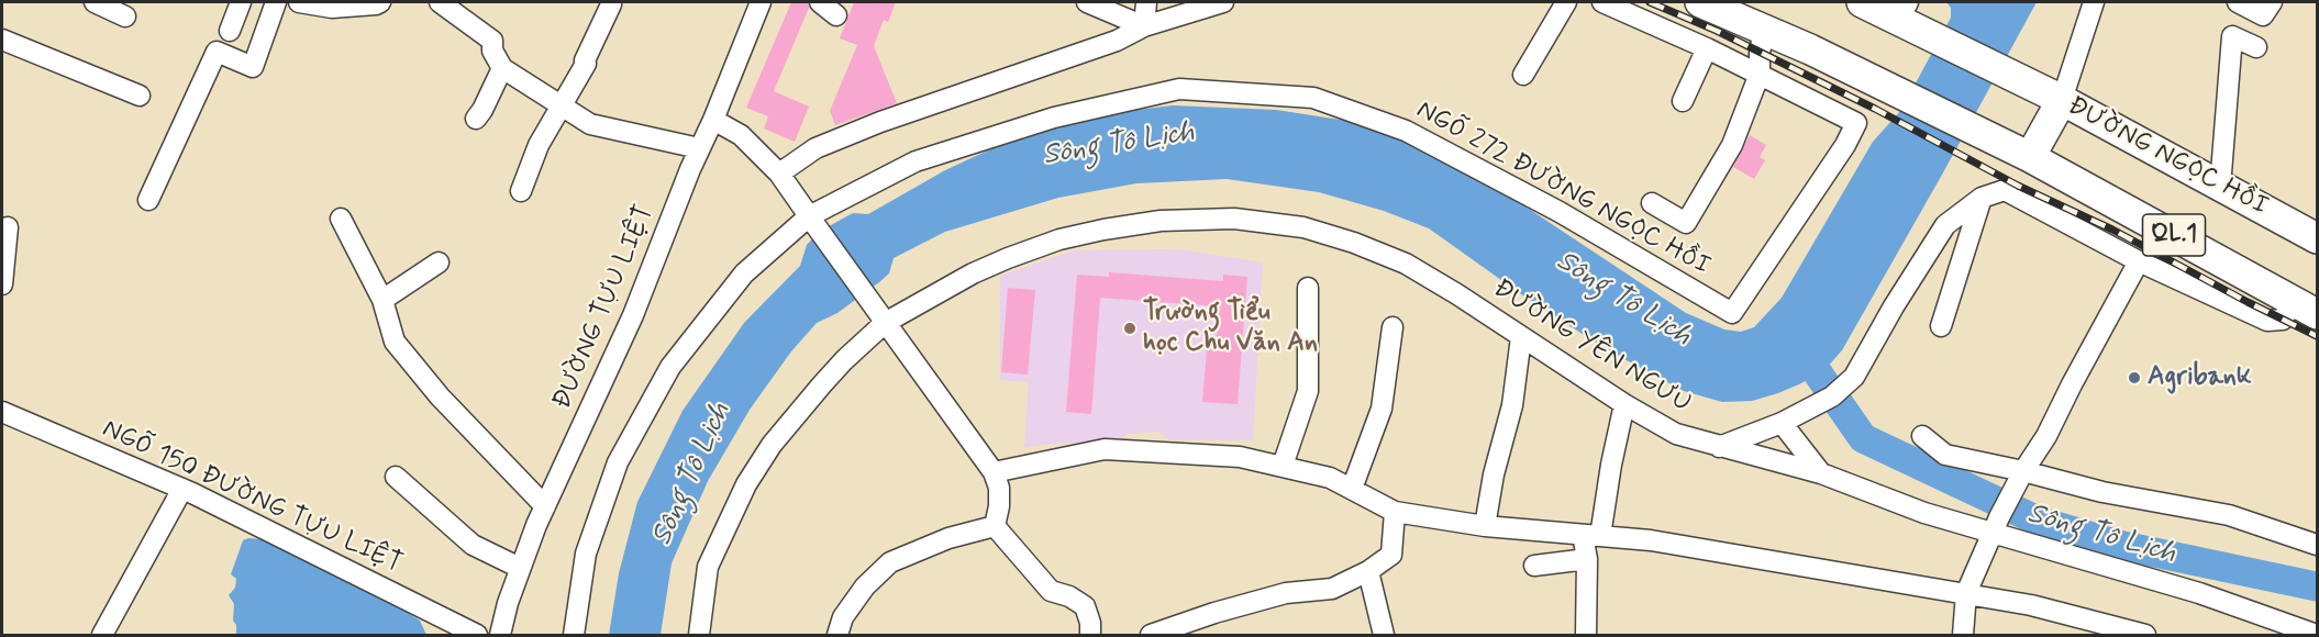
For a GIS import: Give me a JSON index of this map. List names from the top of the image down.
{
  "streets": {
    "highway": ["ĐƯỜNG NGỌC HỒI", "QL.1"],
    "street": [
      "NGÕ 272 ĐƯỜNG NGỌC HỒI",
      "ĐƯỜNG TỰU LIỆT",
      "ĐƯỜNG YÊN NGƯU",
      "NGÕ 150 ĐƯỜNG TỰU LIỆT"
    ]
  },
  "crossings": [
    ["ĐƯỜNG NGỌC HỒI", "QL.1"]
  ],
  "water": ["Sông Tô Lịch"],
  "places": ["Trường Tiểu học Chu Văn An", "Agribank"]
}
